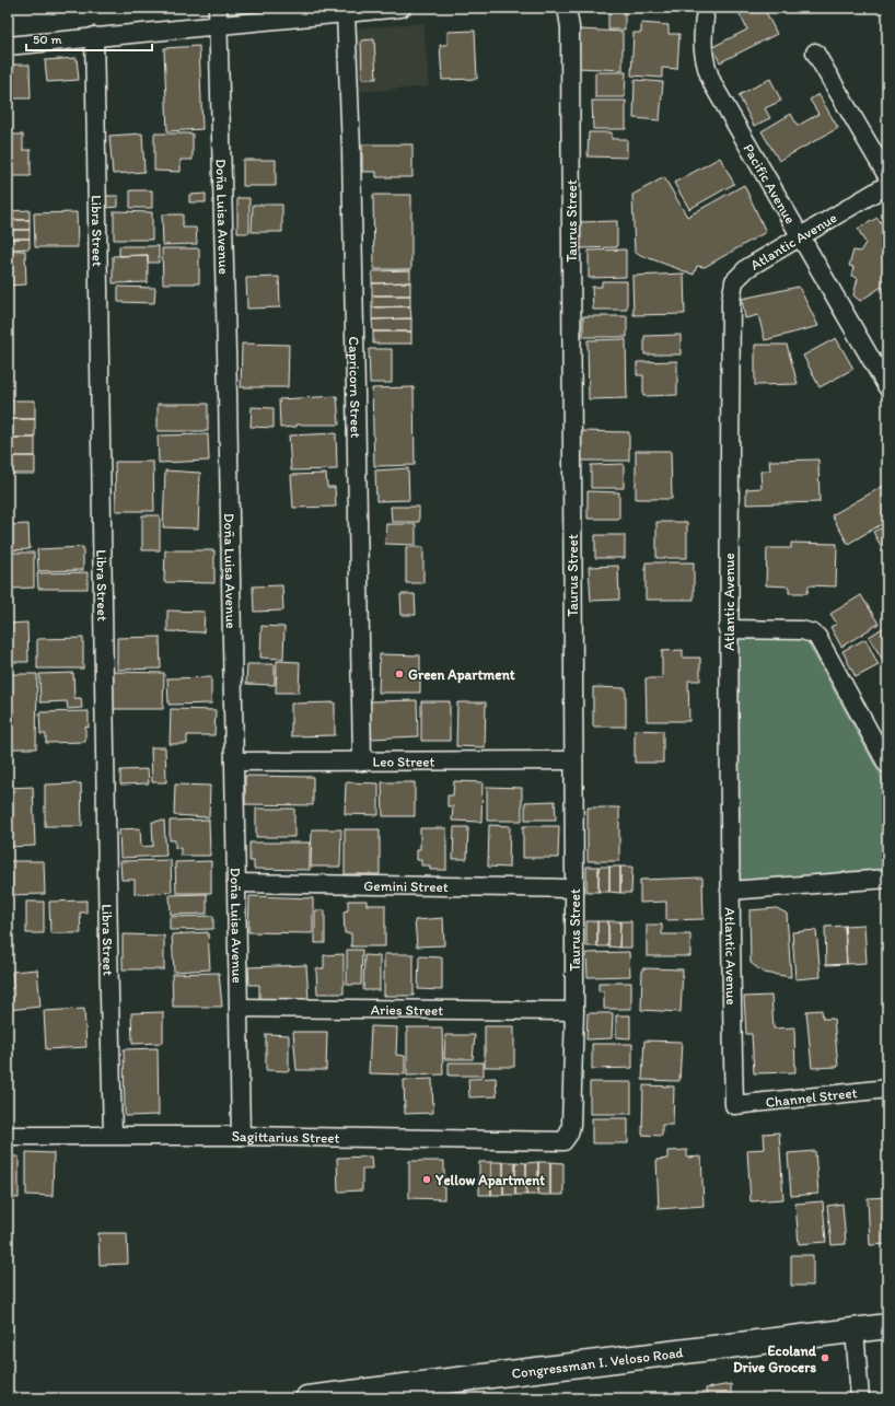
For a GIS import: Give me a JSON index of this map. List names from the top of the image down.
{
  "streets": {
    "main road": ["Congressman I. Veloso Road"],
    "street": [
      "Pacific Avenue",
      "Doña Luisa Avenue",
      "Taurus Street",
      "Libra Street",
      "Atlantic Avenue",
      "Capricorn Street",
      "Leo Street",
      "Gemini Street",
      "Aries Street",
      "Channel Street",
      "Sagittarius Street"
    ]
  },
  "crossings": [
    ["Pacific Avenue", "Atlantic Avenue"],
    ["Doña Luisa Avenue", "Leo Street"],
    ["Doña Luisa Avenue", "Gemini Street"],
    ["Doña Luisa Avenue", "Aries Street"],
    ["Doña Luisa Avenue", "Sagittarius Street"],
    ["Taurus Street", "Leo Street"],
    ["Taurus Street", "Gemini Street"],
    ["Taurus Street", "Aries Street"],
    ["Taurus Street", "Sagittarius Street"],
    ["Libra Street", "Sagittarius Street"],
    ["Atlantic Avenue", "Channel Street"],
    ["Capricorn Street", "Leo Street"]
  ],
  "places": ["Green Apartment", "Yellow Apartment", "Ecoland Drive Grocers"],
  "scale_bar": "50 m"
}
